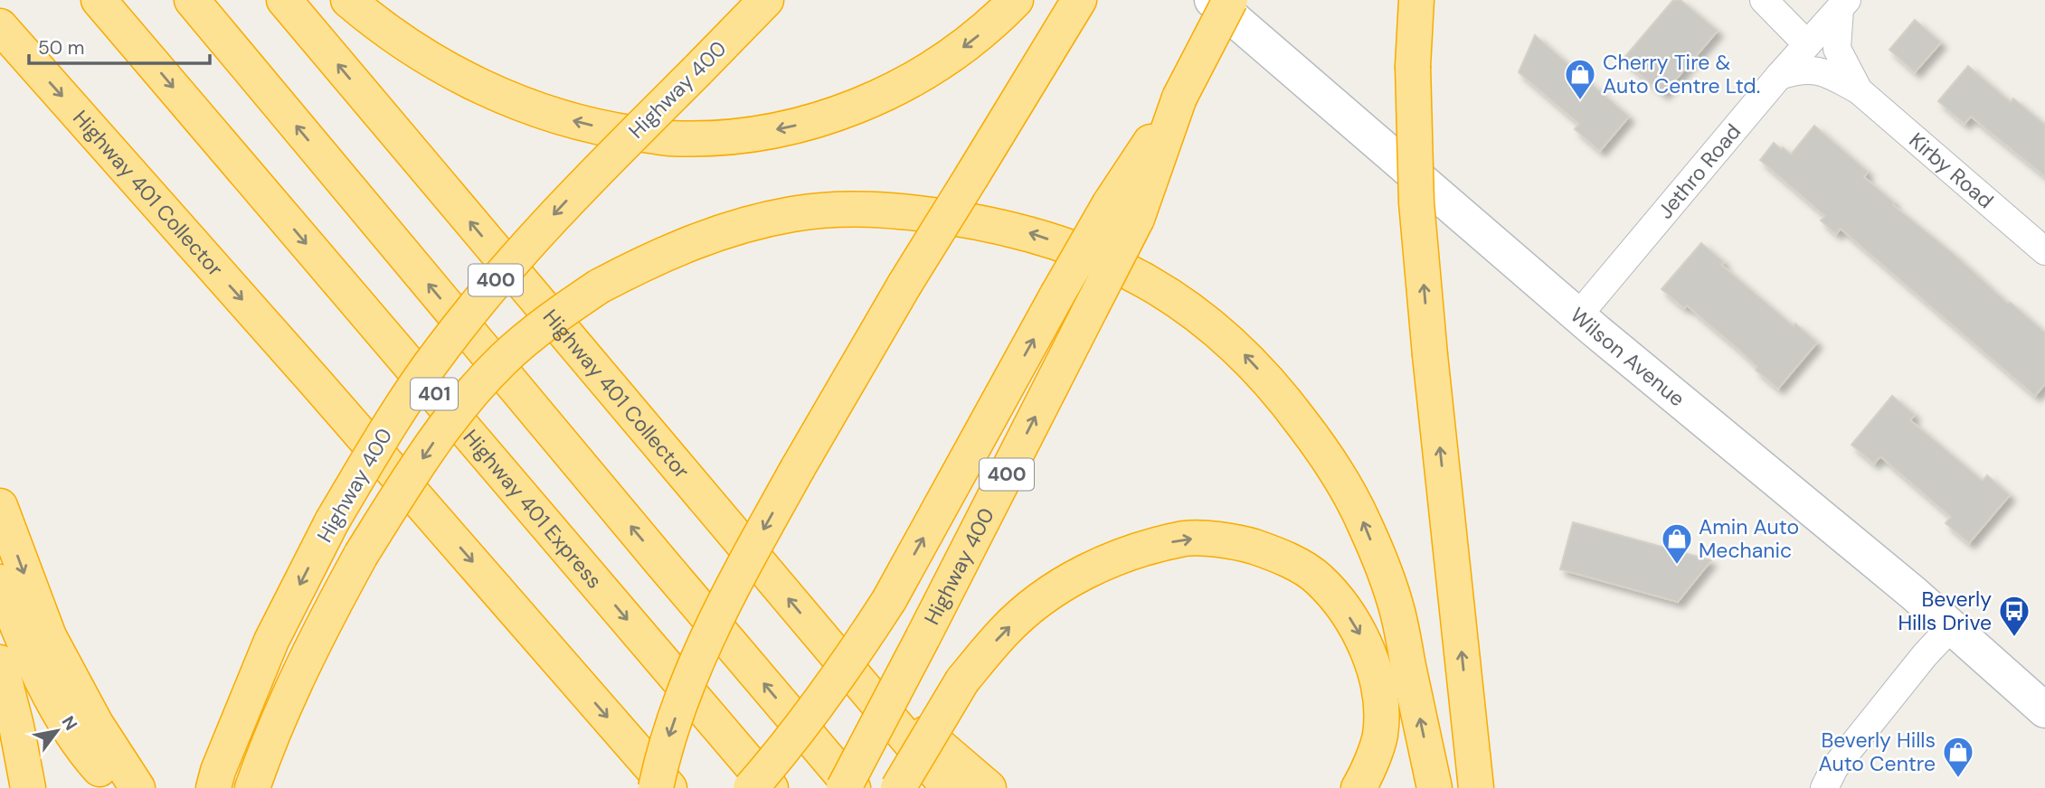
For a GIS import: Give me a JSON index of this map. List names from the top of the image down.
{
  "streets": {
    "highway": [
      "Highway 400",
      "Highway 401 Collector",
      "400",
      "401",
      "Highway 401 Express"
    ],
    "main road": ["Wilson Avenue"],
    "street": ["Kirby Road", "Jethro Road"]
  },
  "crossings": [
    ["Kirby Road", "Jethro Road"],
    ["Jethro Road", "Wilson Avenue"]
  ],
  "places": {
    "shop": ["Cherry Tire & Auto Centre Ltd.", "Amin Auto Mechanic", "Beverly Hills Auto Centre"],
    "bus stop": ["Beverly Hills Drive"]
  },
  "scale_bar": "50 m",
  "north": "top right"
}
